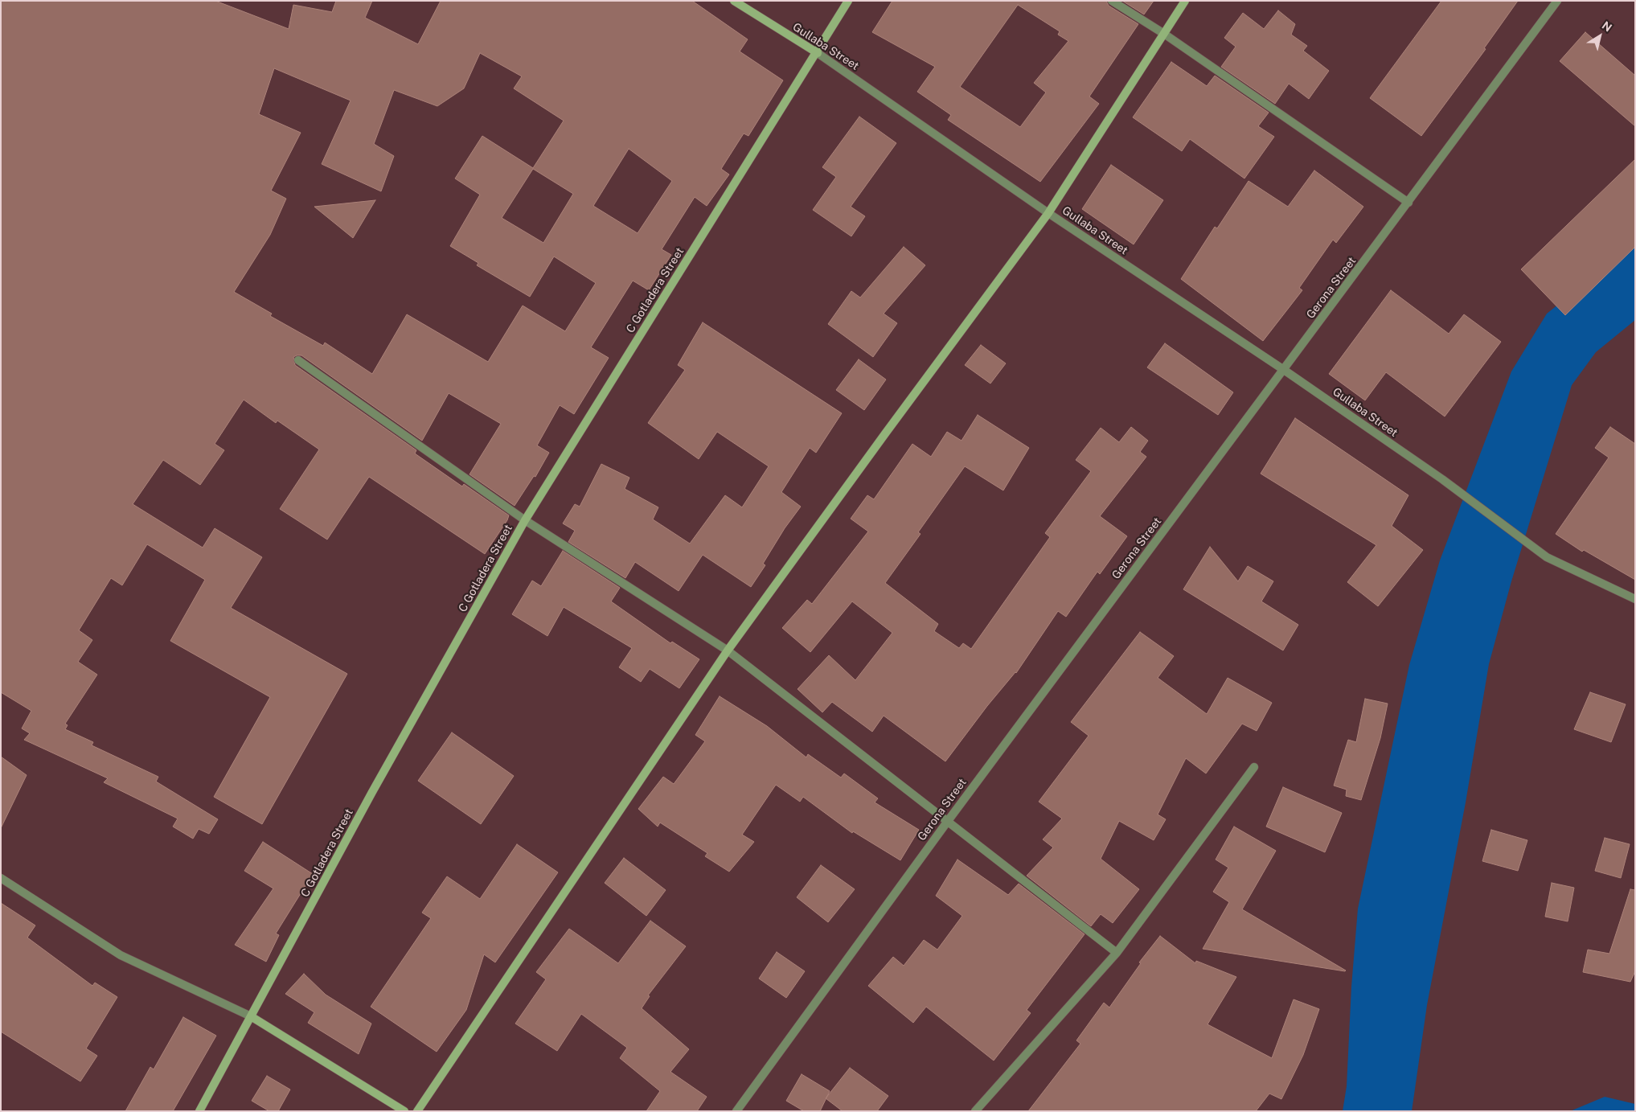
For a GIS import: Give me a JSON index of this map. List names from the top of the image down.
{
  "streets": {
    "street": ["Gullaba Street", "Gerona Street", "C Gotladera Street"]
  },
  "crossings": [
    ["Gullaba Street", "Gerona Street"],
    ["Gullaba Street", "C Gotladera Street"]
  ],
  "north": "top right"
}
